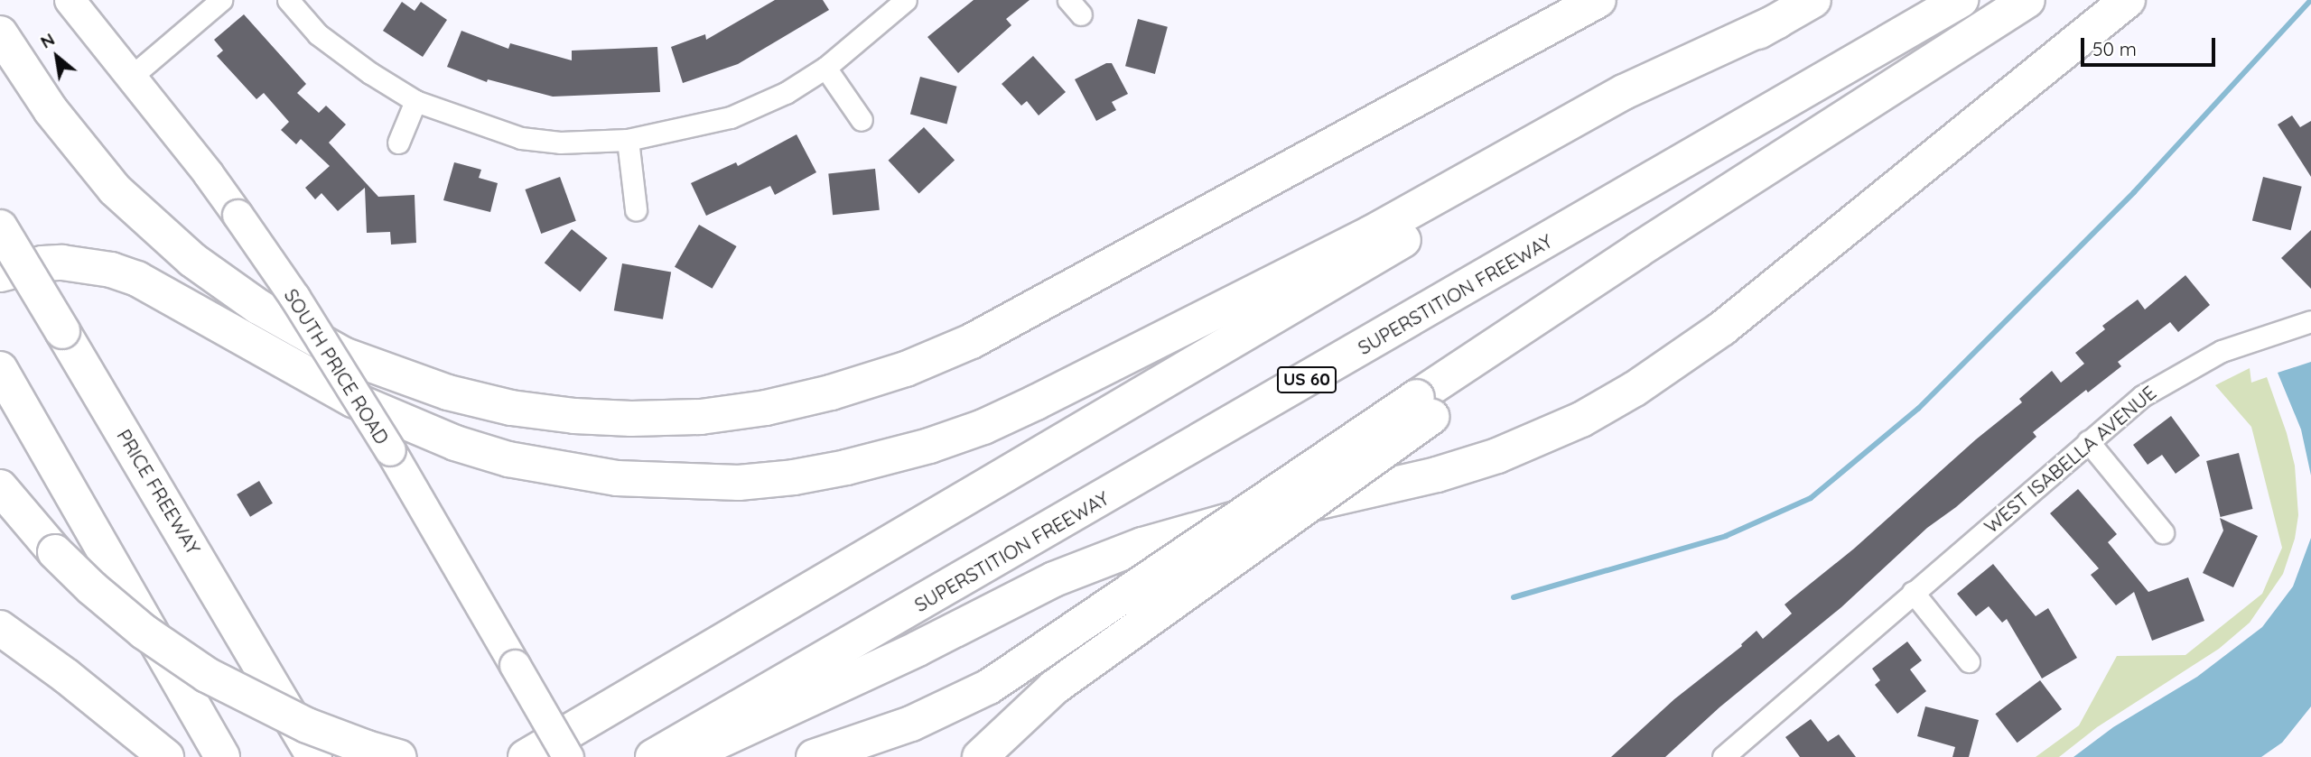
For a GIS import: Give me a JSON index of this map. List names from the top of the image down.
{
  "streets": {
    "highway": ["SUPERSTITION FREEWAY", "US 60", "PRICE FREEWAY"],
    "main road": ["SOUTH PRICE ROAD"],
    "street": ["WEST ISABELLA AVENUE"]
  },
  "scale_bar": "50 m",
  "north": "top left"
}
